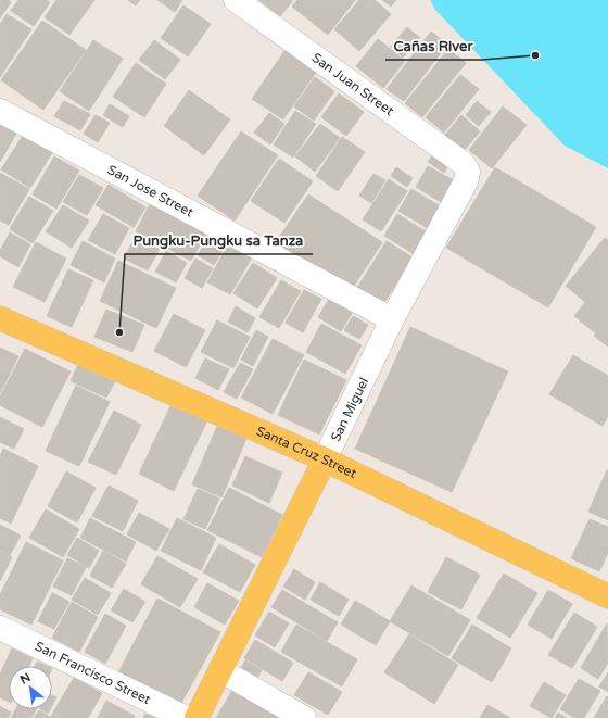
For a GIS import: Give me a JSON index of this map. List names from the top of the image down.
{
  "streets": {
    "main road": ["San Miguel", "Santa Cruz Street"],
    "street": ["San Juan Street", "San Jose Street", "San Francisco Street"]
  },
  "crossings": [
    ["San Juan Street", "San Miguel"],
    ["San Jose Street", "San Miguel"],
    ["San Miguel", "Santa Cruz Street"]
  ],
  "places": ["Cañas River", "Pungku-Pungku sa Tanza"],
  "north": "top left"
}
